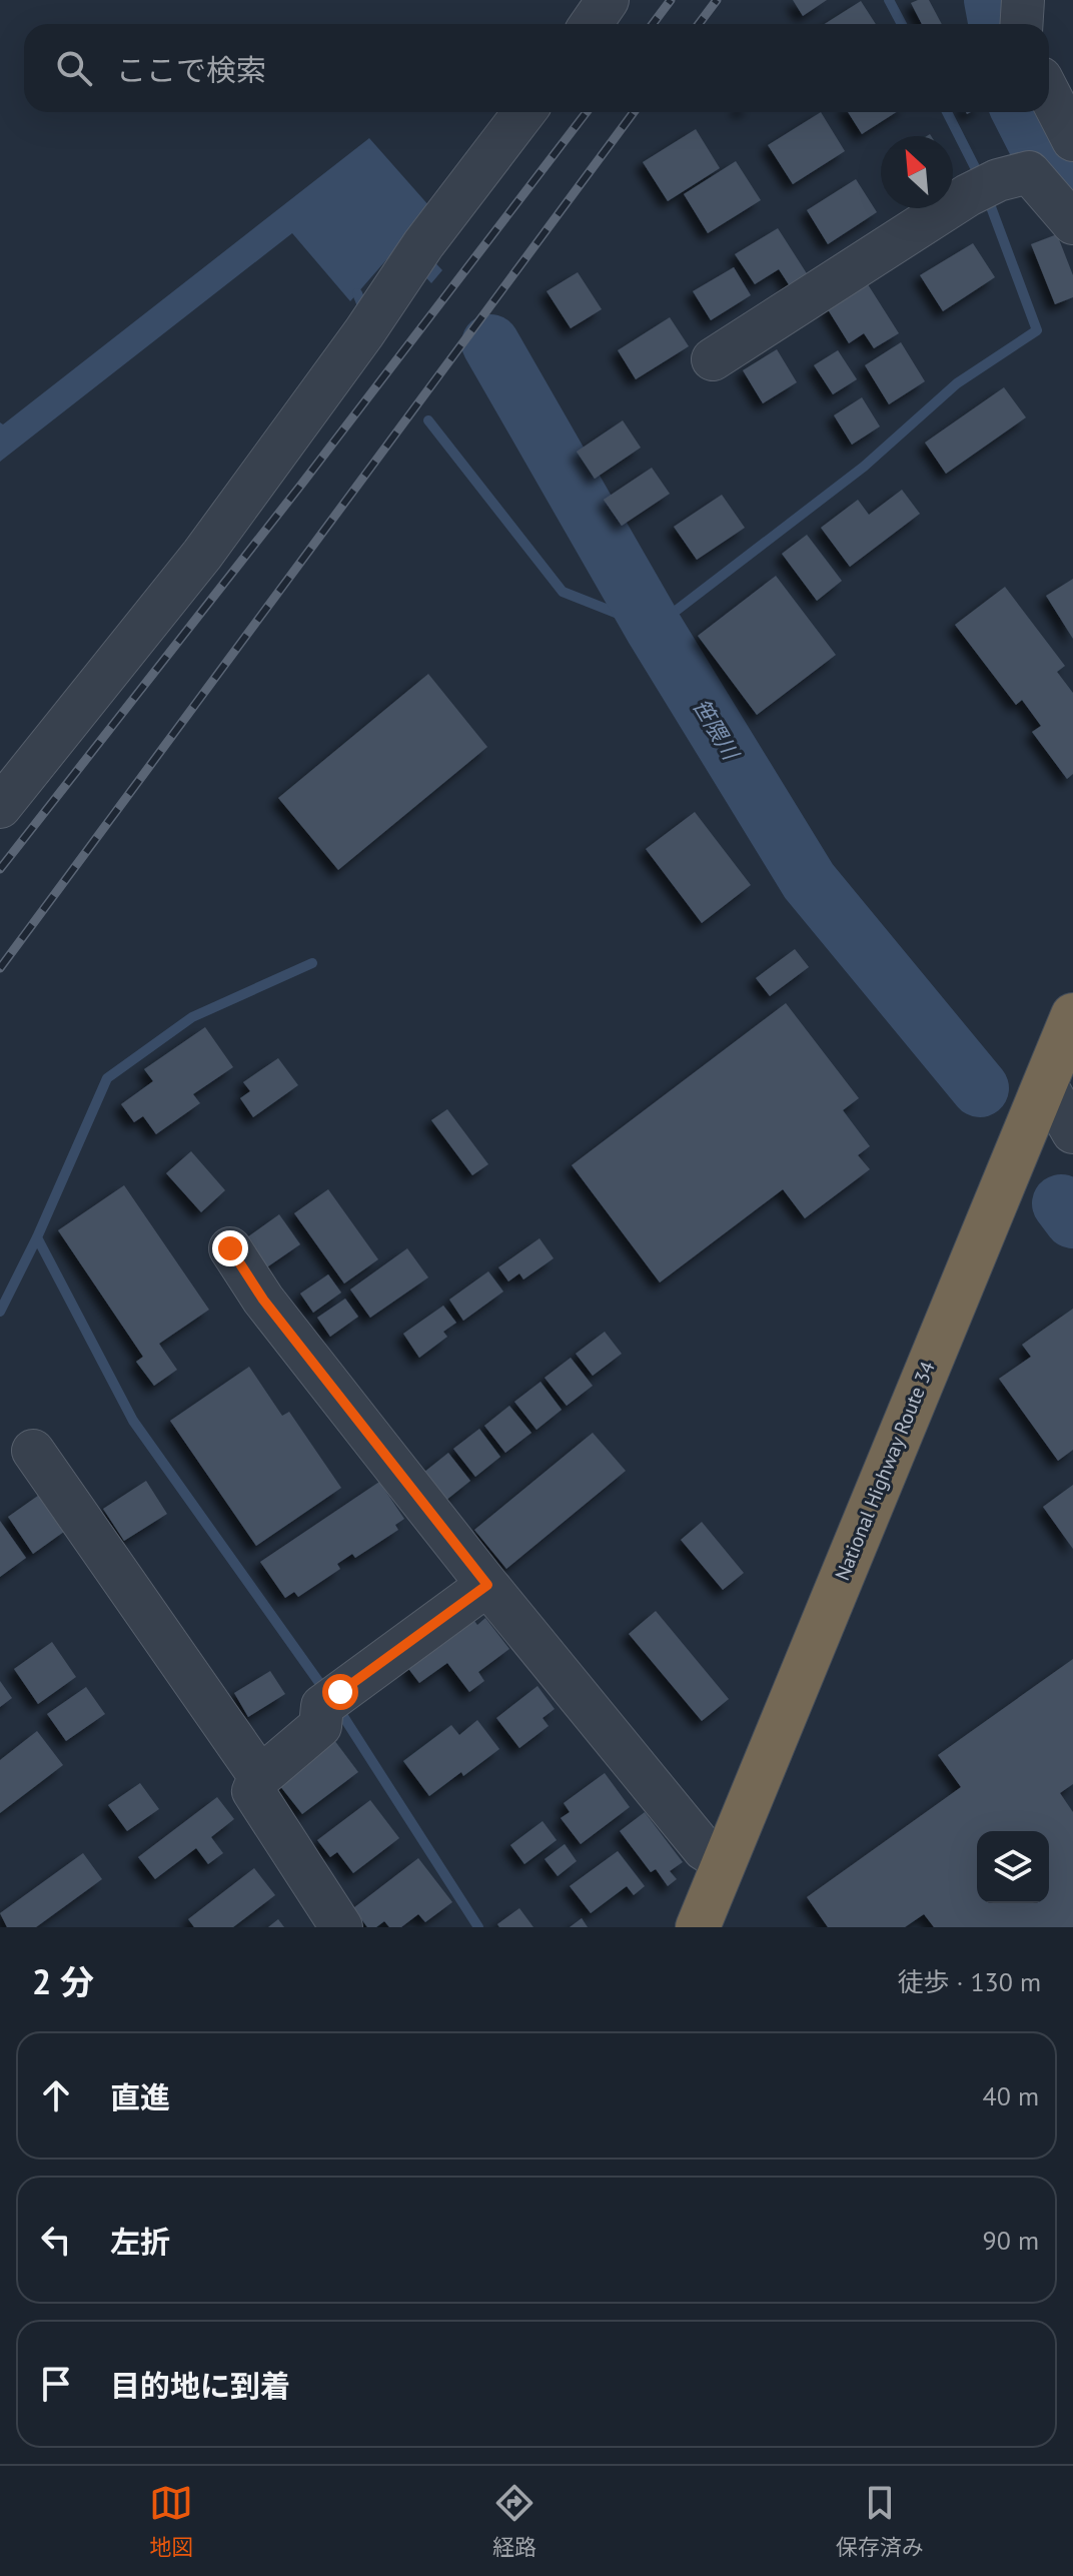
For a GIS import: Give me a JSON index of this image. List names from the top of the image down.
{
  "streets": {
    "highway": ["National Highway Route 34"]
  },
  "water": ["笹隈川"],
  "north": "top left",
  "page": {
    "search": "ここで検索",
    "heading": ["2 分", "徒歩 · 130 m"],
    "list": [
      ["直進", "40 m"],
      ["左折", "90 m"],
      "目的地に到着"
    ],
    "nav": ["地図", "経路", "保存済み"]
  }
}
